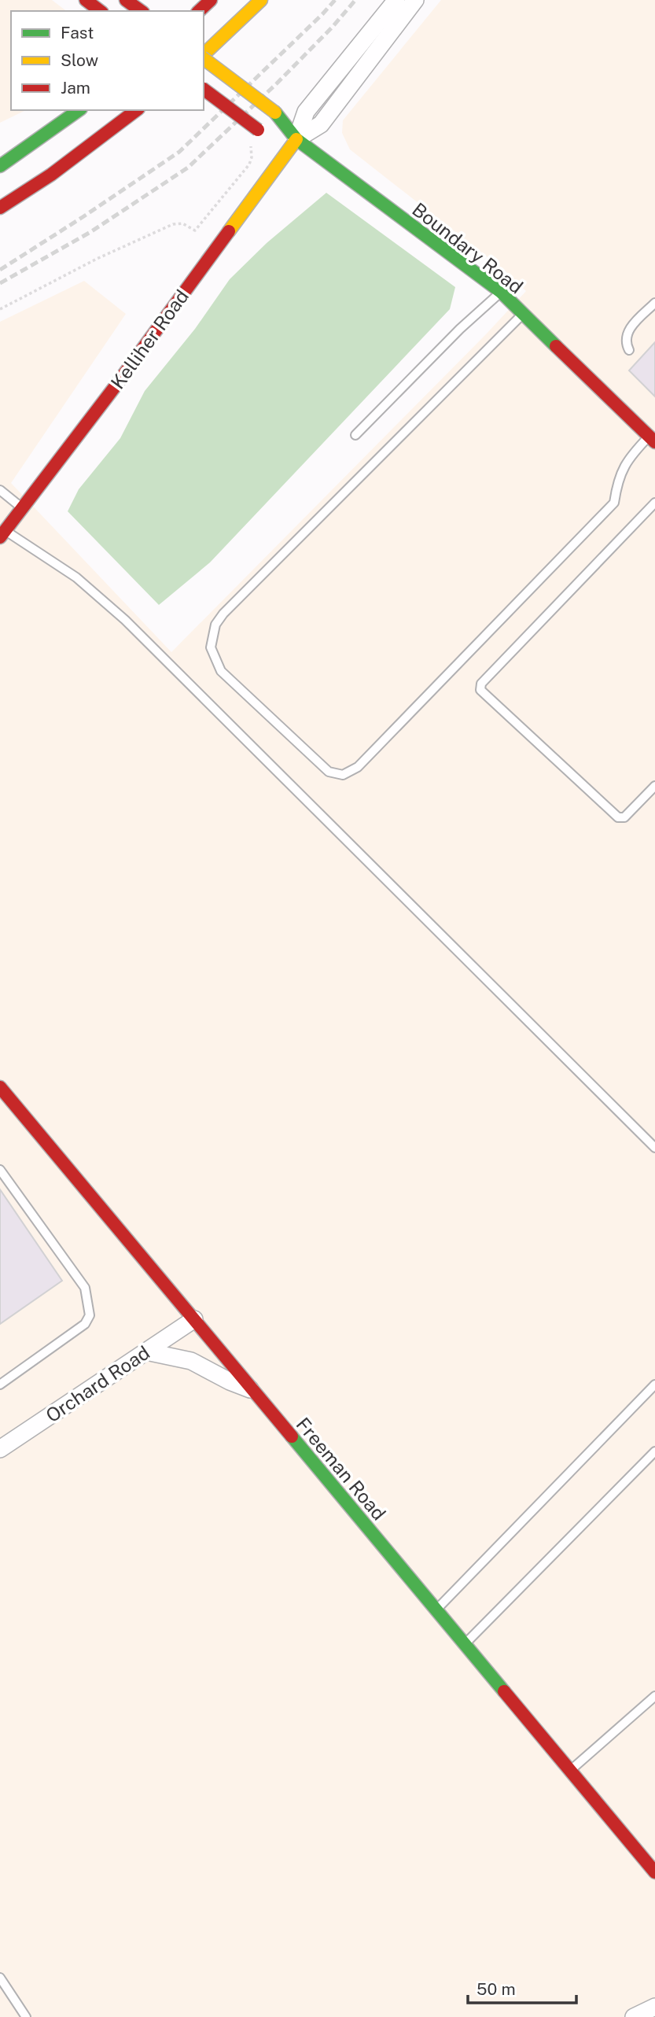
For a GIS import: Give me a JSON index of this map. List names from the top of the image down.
{
  "streets": {
    "main road": ["Boundary Road", "Kelliher Road", "Freeman Road"],
    "street": ["Orchard Road"]
  },
  "crossings": [
    ["Boundary Road", "Kelliher Road"],
    ["Orchard Road", "Freeman Road"]
  ],
  "legend": ["Fast", "Slow", "Jam"],
  "scale_bar": "50 m"
}
